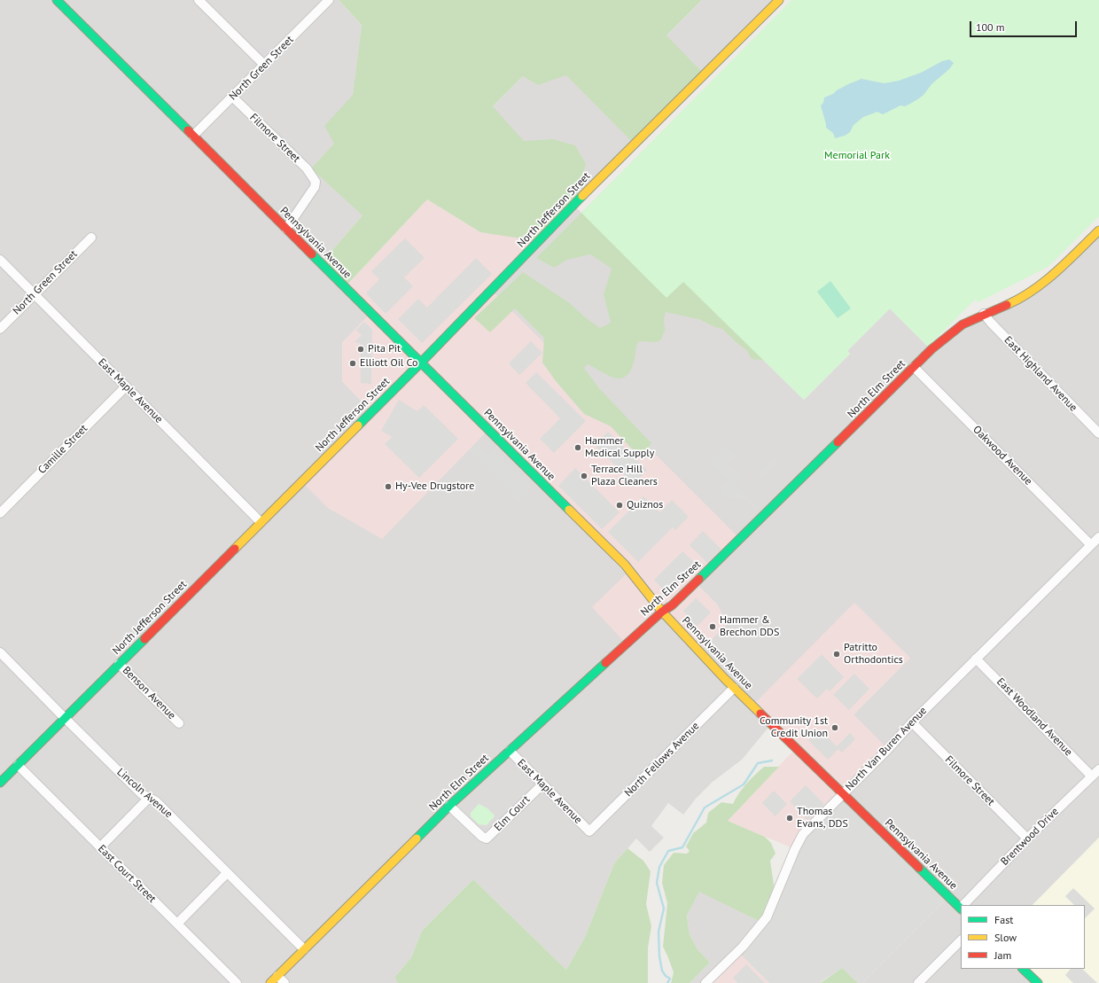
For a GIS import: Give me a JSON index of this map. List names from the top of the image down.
{
  "streets": {
    "main road": ["North Jefferson Street", "Pennsylvania Avenue", "North Elm Street"],
    "street": [
      "North Green Street",
      "Filmore Street",
      "East Highland Avenue",
      "East Maple Avenue",
      "Camille Street",
      "Oakwood Avenue",
      "Benson Avenue",
      "East Woodland Avenue",
      "North Van Buren Avenue",
      "North Fellows Avenue",
      "Lincoln Avenue",
      "Elm Court",
      "Brentwood Drive",
      "East Court Street"
    ]
  },
  "crossings": [
    ["North Green Street", "Filmore Street"],
    ["North Green Street", "Pennsylvania Avenue"],
    ["North Green Street", "East Maple Avenue"],
    ["Filmore Street", "Pennsylvania Avenue"],
    ["Filmore Street", "North Van Buren Avenue"],
    ["Filmore Street", "Brentwood Drive"],
    ["North Jefferson Street", "Pennsylvania Avenue"],
    ["North Jefferson Street", "East Maple Avenue"],
    ["North Jefferson Street", "Benson Avenue"],
    ["North Jefferson Street", "Lincoln Avenue"],
    ["North Jefferson Street", "East Court Street"],
    ["Pennsylvania Avenue", "North Elm Street"],
    ["Pennsylvania Avenue", "North Van Buren Avenue"],
    ["Pennsylvania Avenue", "North Fellows Avenue"],
    ["East Highland Avenue", "North Elm Street"],
    ["North Elm Street", "East Maple Avenue"],
    ["North Elm Street", "Oakwood Avenue"],
    ["North Elm Street", "Lincoln Avenue"],
    ["North Elm Street", "Elm Court"],
    ["East Maple Avenue", "Camille Street"],
    ["East Maple Avenue", "North Fellows Avenue"],
    ["East Maple Avenue", "Elm Court"],
    ["Oakwood Avenue", "North Van Buren Avenue"],
    ["East Woodland Avenue", "North Van Buren Avenue"],
    ["East Woodland Avenue", "Brentwood Drive"]
  ],
  "parks": ["Memorial Park"],
  "places": [
    "Pita Pit",
    "Elliott Oil Co",
    "Hammer Medical Supply",
    "Terrace Hill Plaza Cleaners",
    "Hy-Vee Drugstore",
    "Quiznos",
    "Hammer & Brechon DDS",
    "Patritto Orthodontics",
    "Community 1st Credit Union",
    "Thomas Evans, DDS"
  ],
  "legend": ["Fast", "Slow", "Jam"],
  "scale_bar": "100 m"
}
